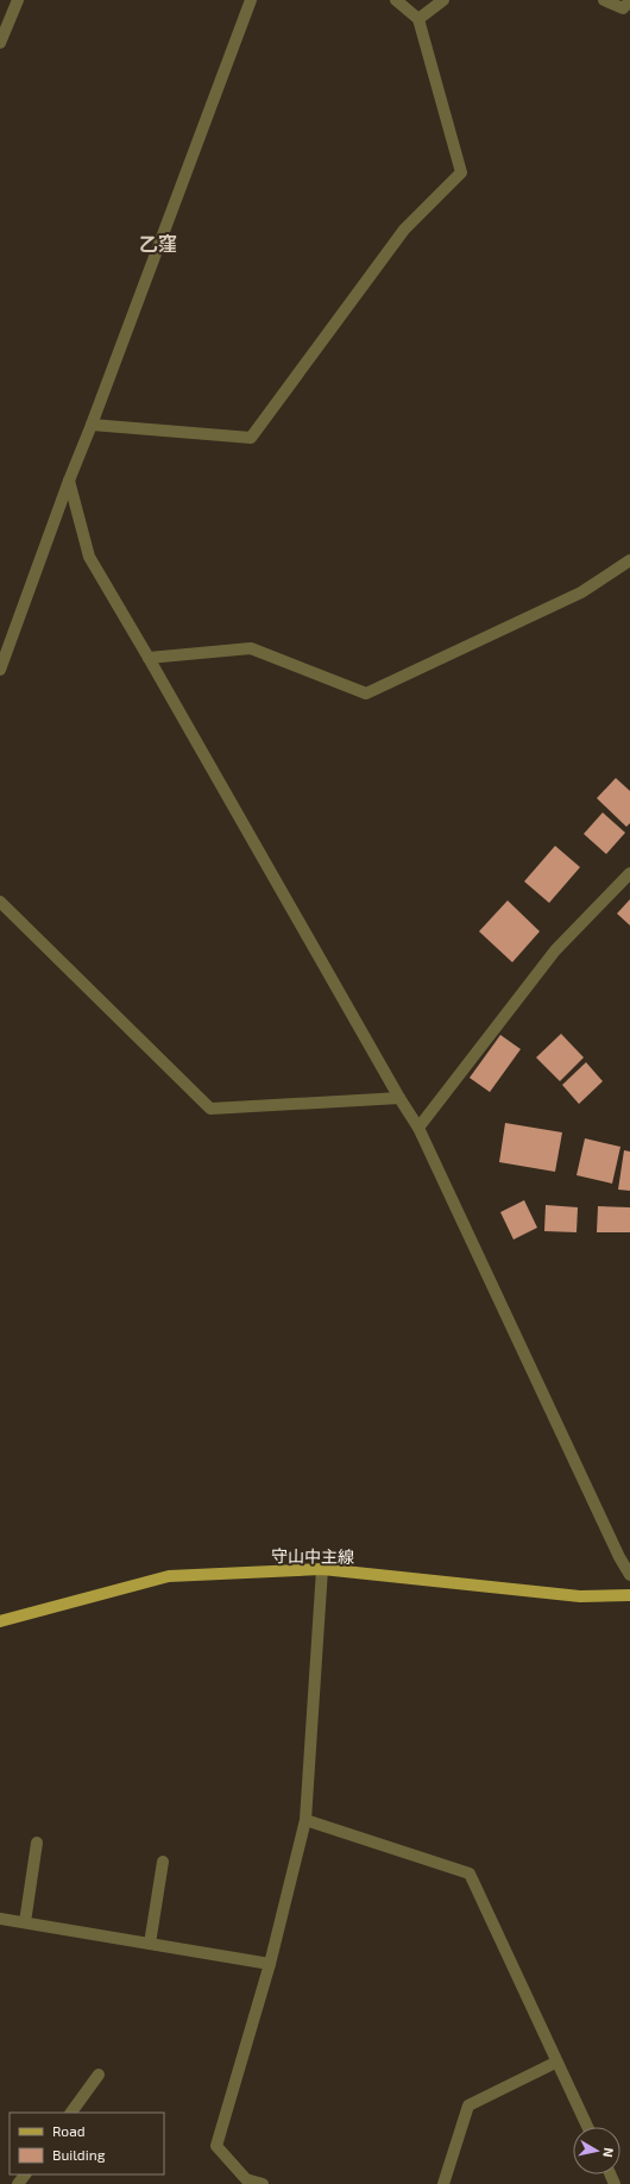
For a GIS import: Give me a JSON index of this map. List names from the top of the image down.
{
  "streets": {
    "main road": ["守山中主線"]
  },
  "districts": ["乙窪"],
  "legend": ["Road", "Building"],
  "north": "right"
}
